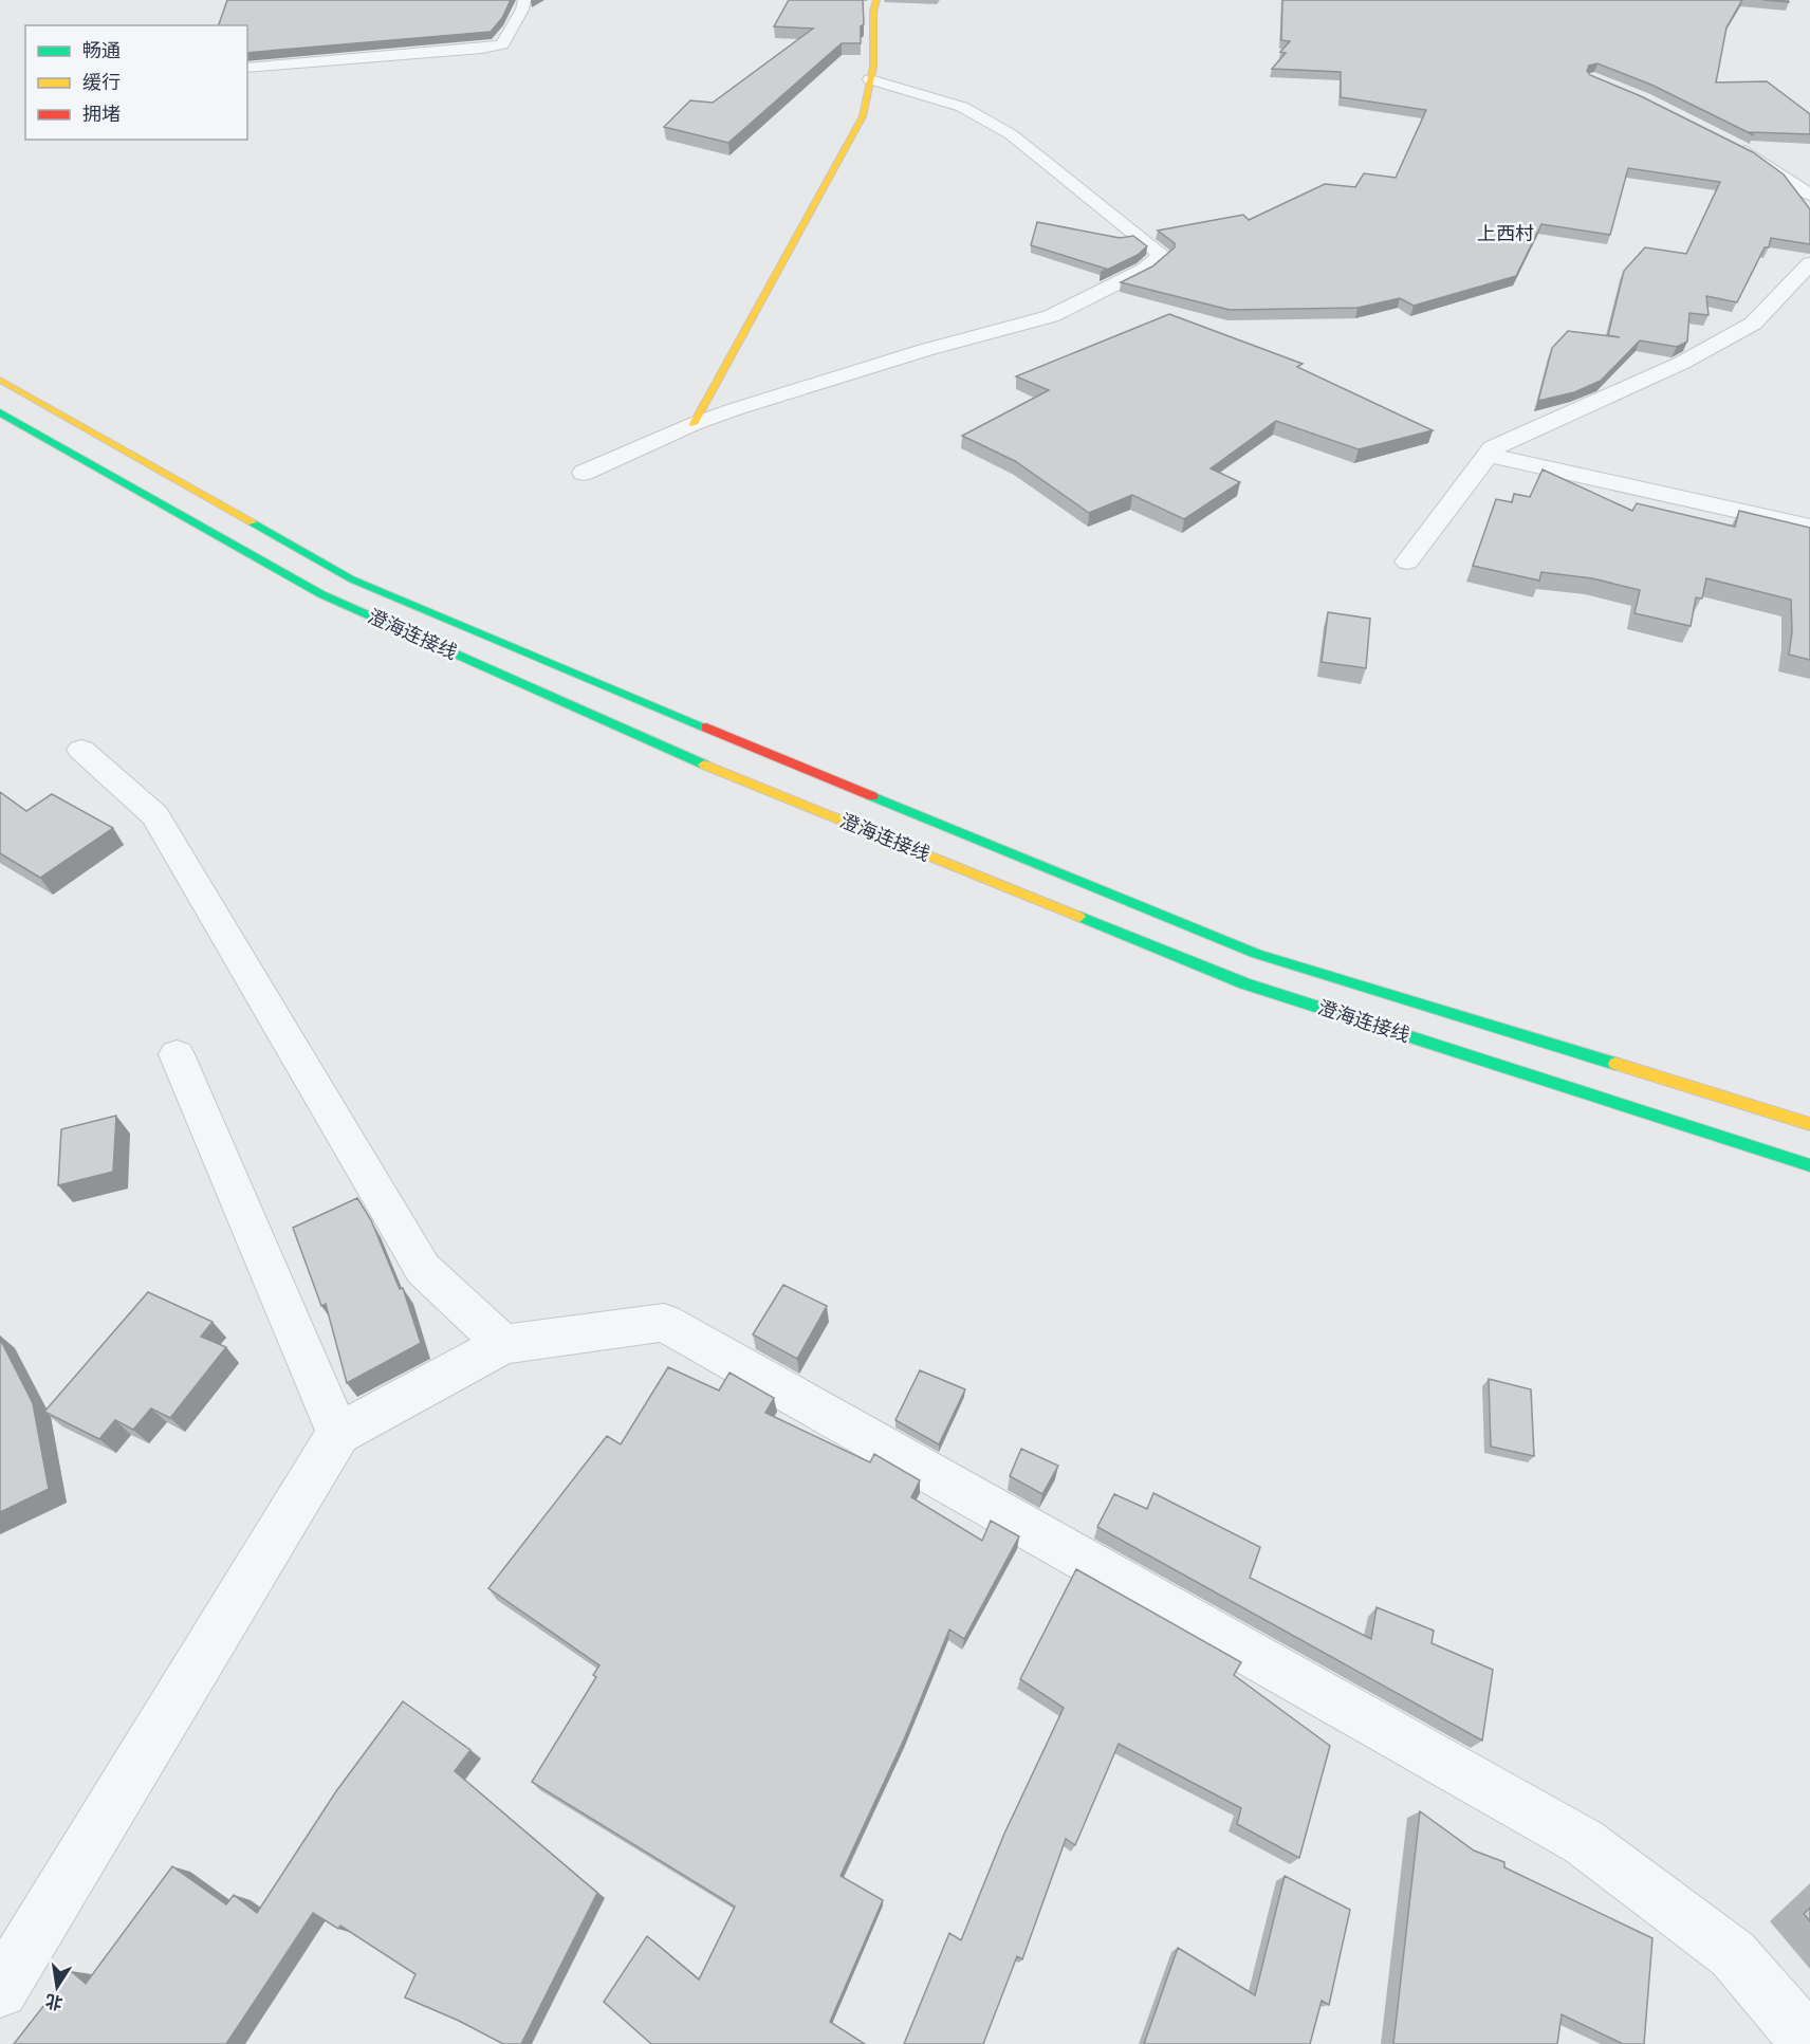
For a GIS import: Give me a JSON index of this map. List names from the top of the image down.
{
  "streets": {
    "main road": ["澄海连接线"]
  },
  "districts": ["上西村"],
  "legend": ["畅通", "缓行", "拥堵"],
  "north": "bottom"
}
